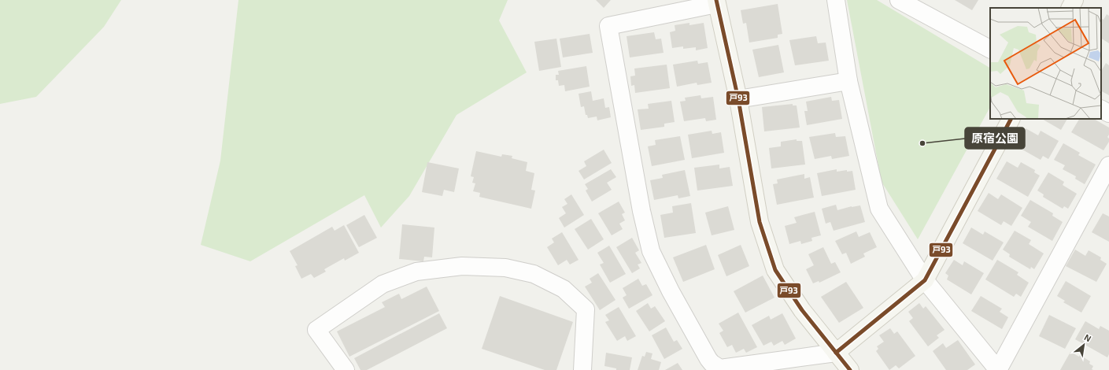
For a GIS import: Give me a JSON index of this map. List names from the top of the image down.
{
  "places": ["原宿公園"],
  "lines": ["transit line 戸93"],
  "north": "top right"
}
